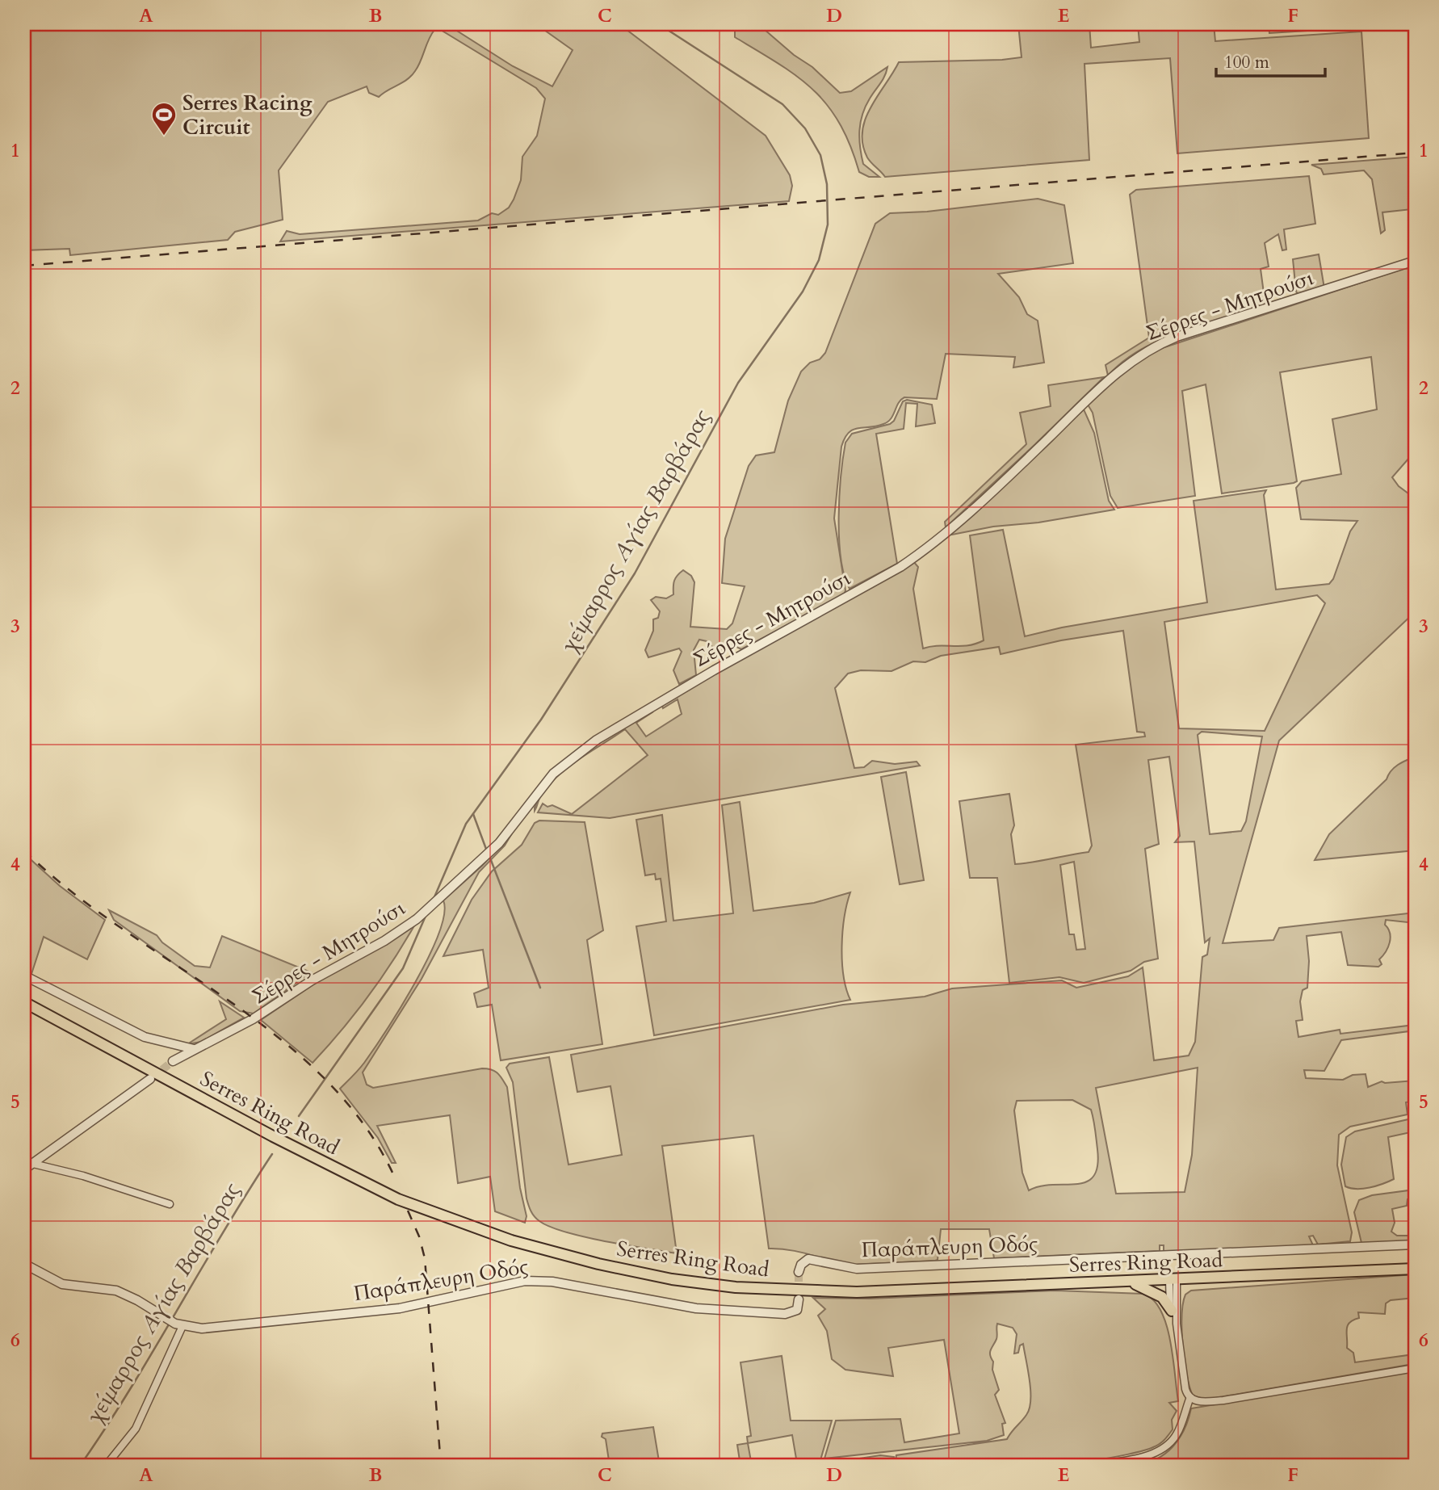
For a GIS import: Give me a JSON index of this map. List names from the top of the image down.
{
  "streets": {
    "main road": ["Serres Ring Road"],
    "street": ["Σέρρες - Μητρούσι", "Παράπλευρη Οδός"]
  },
  "water": ["χείμαρρος Αγίας Βαρβάρας"],
  "places": {
    "sports": ["Serres Racing Circuit"]
  },
  "scale_bar": "100 m",
  "grid": {
    "columns": [
      "A",
      "B",
      "C",
      "D",
      "E",
      "F"
    ],
    "rows": [
      "1",
      "2",
      "3",
      "4",
      "5",
      "6"
    ]
  }
}
